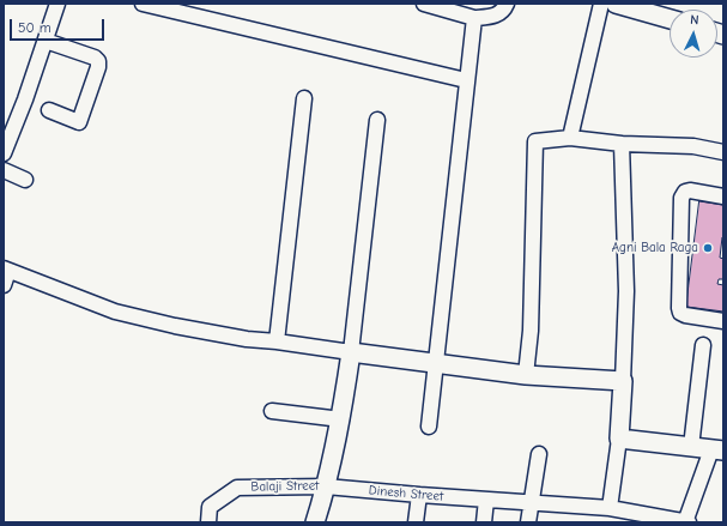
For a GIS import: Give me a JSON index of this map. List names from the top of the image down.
{
  "streets": {
    "street": ["Balaji Street", "Dinesh Street"]
  },
  "crossings": [
    ["Balaji Street", "Dinesh Street"]
  ],
  "places": ["Agni Bala Raga"],
  "scale_bar": "50 m",
  "north": "top"
}
